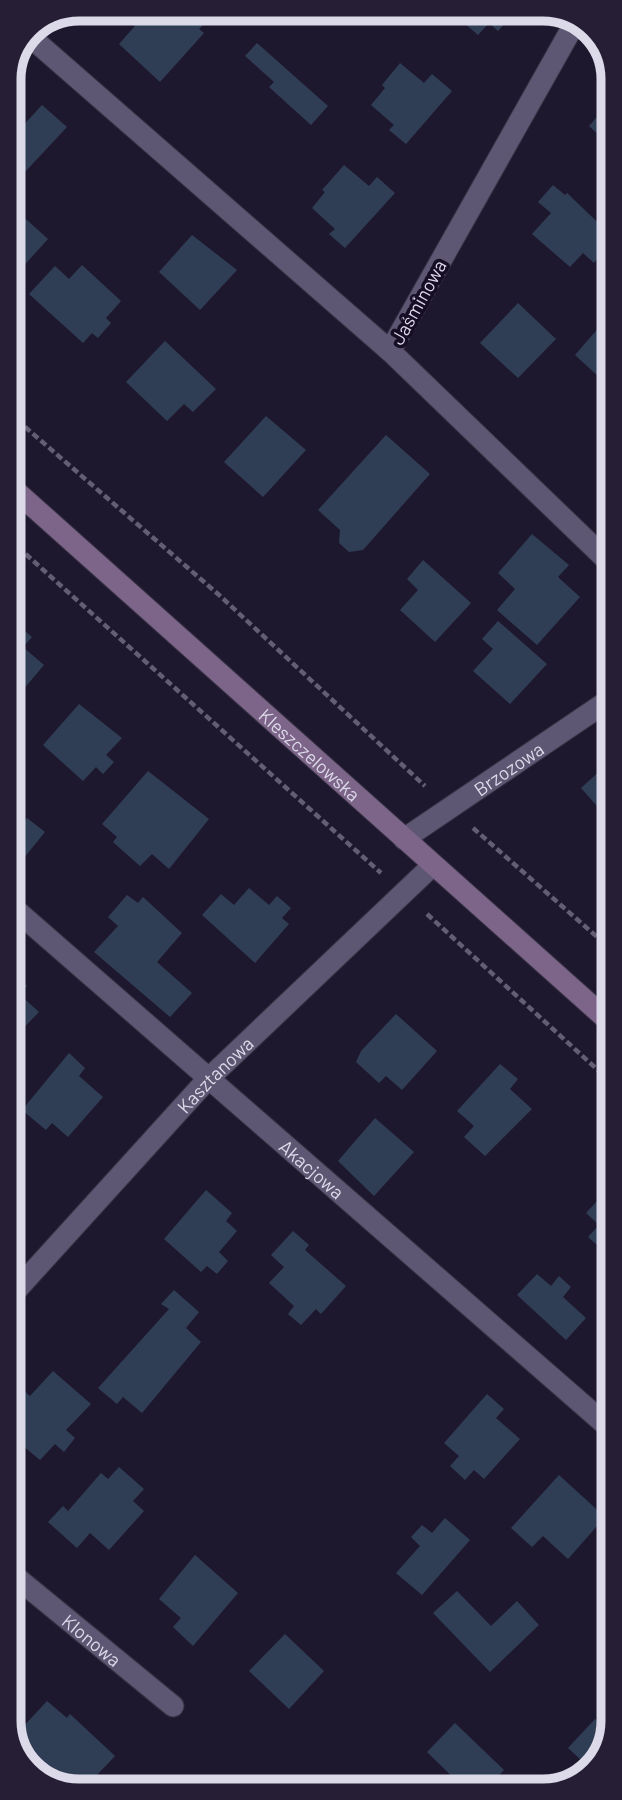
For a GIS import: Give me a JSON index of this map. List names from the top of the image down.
{
  "streets": {
    "main road": ["Kleszczelowska"],
    "street": [
      "Jaśminowa",
      "Brzozowa",
      "Kasztanowa",
      "Akacjowa",
      "Klonowa"
    ]
  },
  "crossings": [
    ["Kleszczelowska", "Brzozowa"],
    ["Kleszczelowska", "Kasztanowa"],
    ["Kasztanowa", "Akacjowa"]
  ]
}
